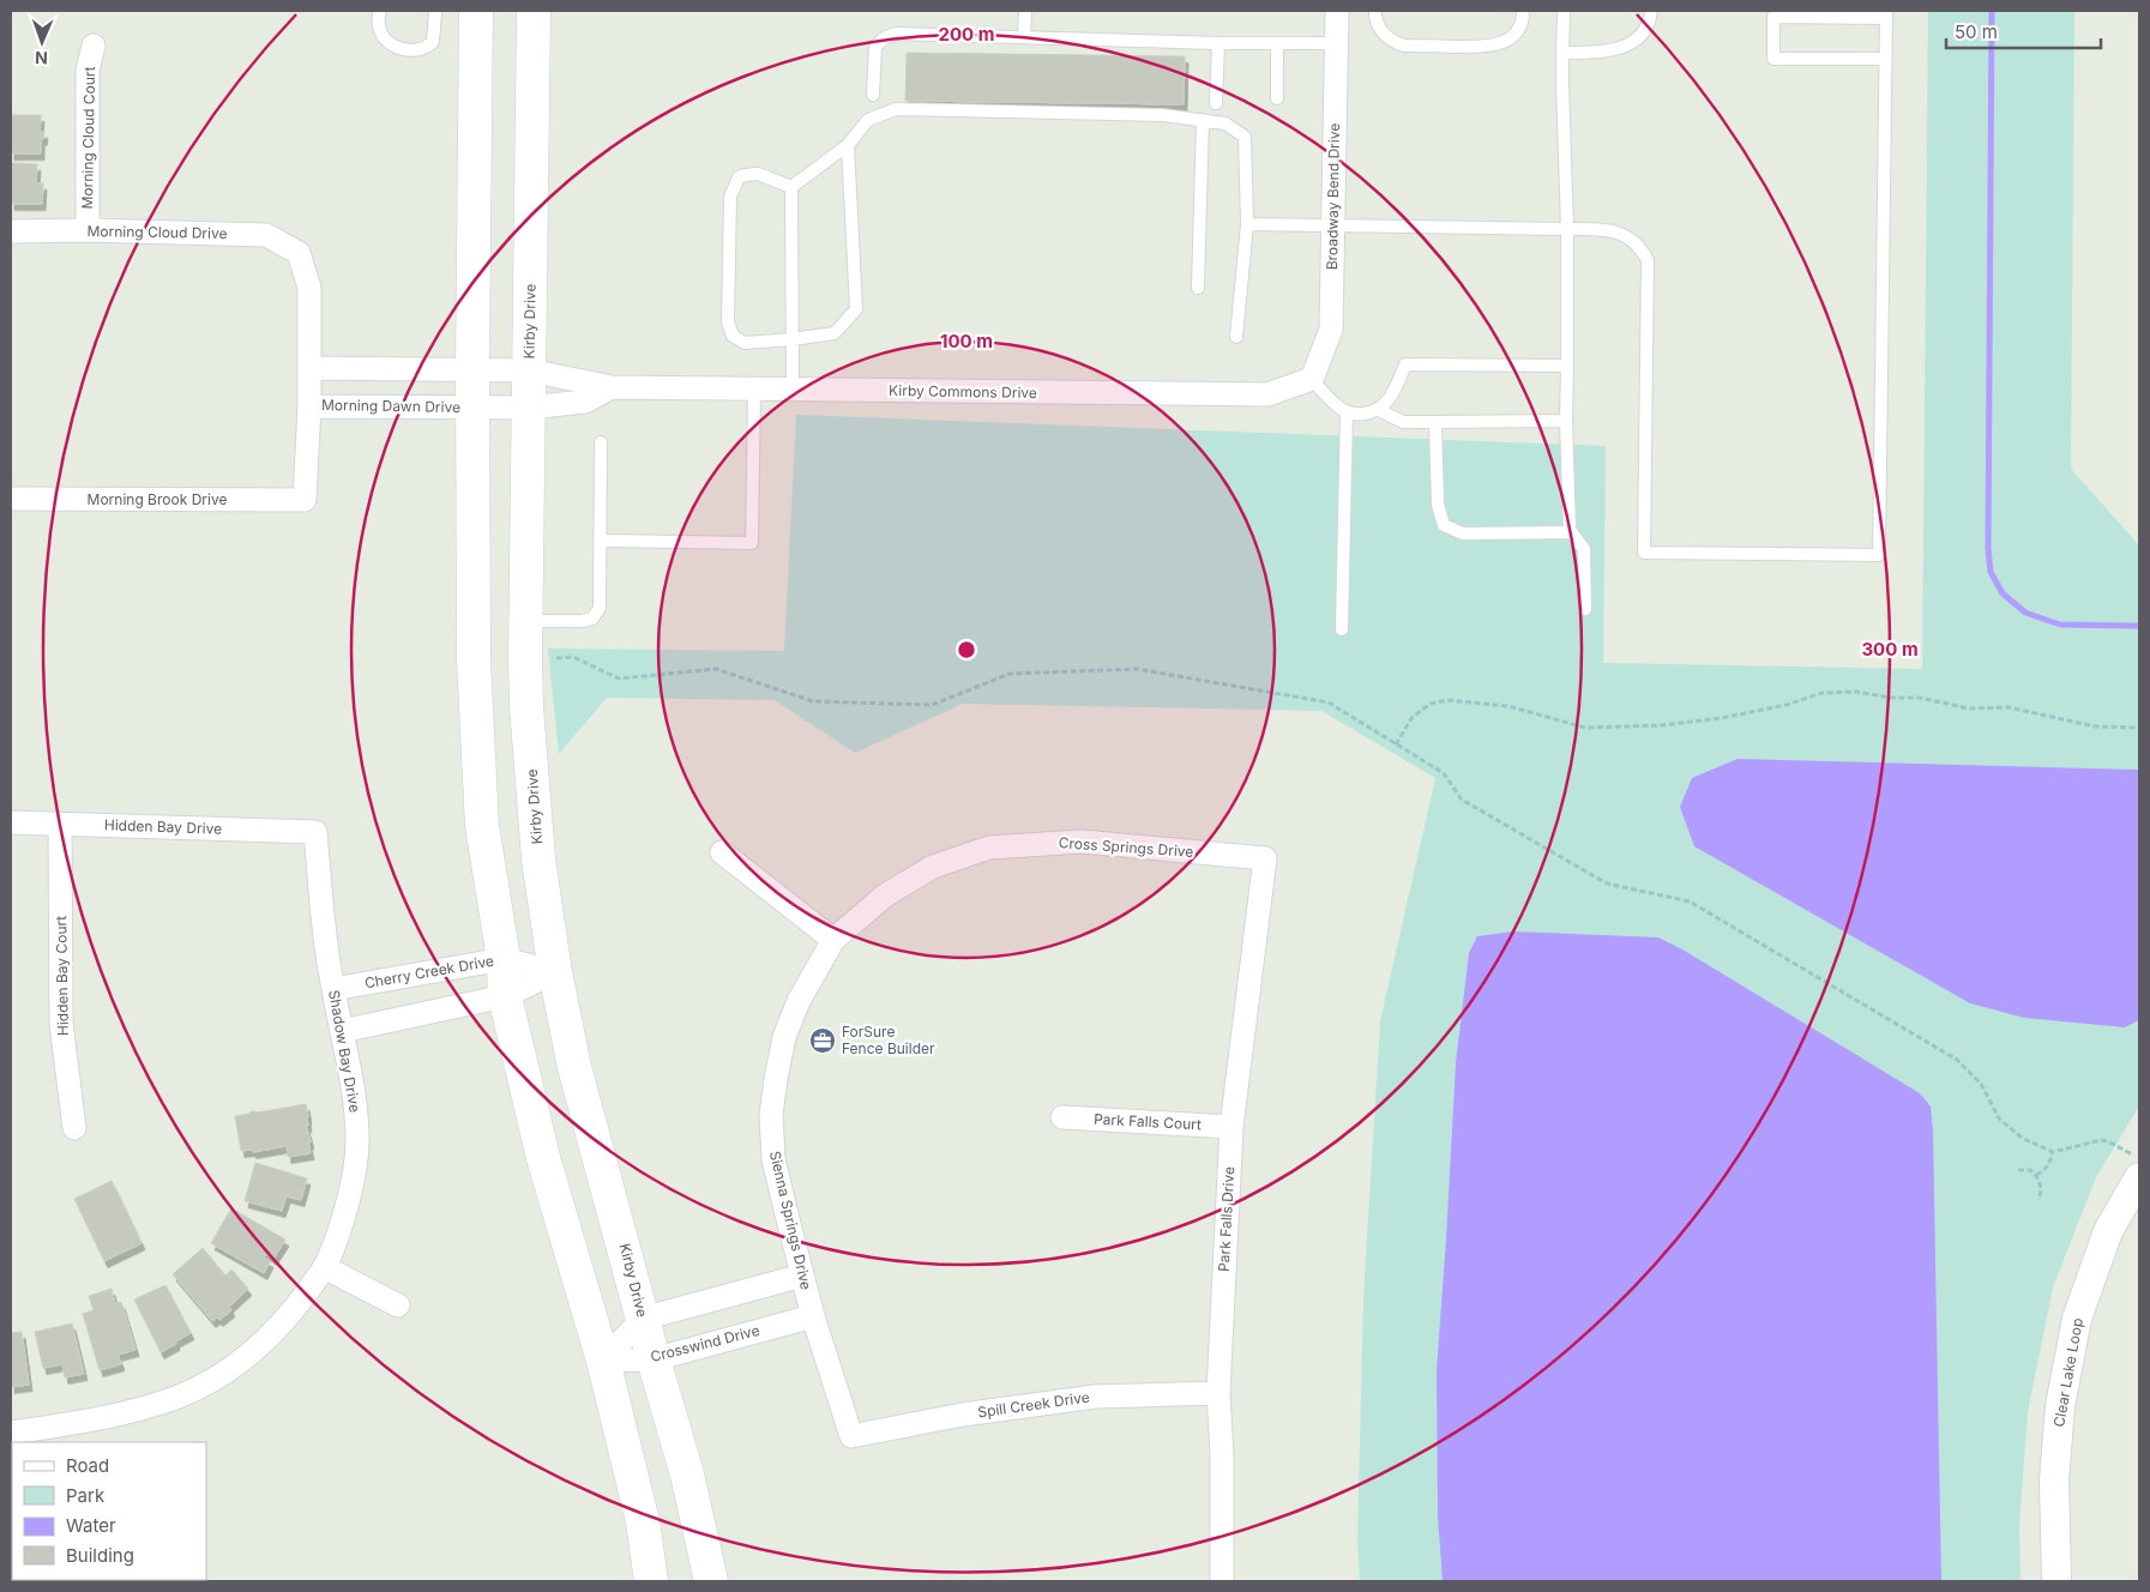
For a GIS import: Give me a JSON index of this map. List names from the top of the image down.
{
  "streets": {
    "main road": ["Kirby Drive"],
    "street": [
      "Morning Cloud Court",
      "Broadway Bend Drive",
      "Morning Cloud Drive",
      "Kirby Commons Drive",
      "Morning Dawn Drive",
      "Morning Brook Drive",
      "Hidden Bay Drive",
      "Cross Springs Drive",
      "Cherry Creek Drive",
      "Hidden Bay Court",
      "Shadow Bay Drive",
      "Park Falls Court",
      "Park Falls Drive",
      "Sienna Springs Drive",
      "Crosswind Drive",
      "Clear Lake Loop",
      "Spill Creek Drive"
    ]
  },
  "crossings": [
    ["Morning Cloud Court", "Morning Cloud Drive"],
    ["Broadway Bend Drive", "Kirby Commons Drive"],
    ["Morning Cloud Drive", "Morning Dawn Drive"],
    ["Kirby Drive", "Kirby Commons Drive"],
    ["Kirby Drive", "Cherry Creek Drive"],
    ["Kirby Drive", "Crosswind Drive"],
    ["Kirby Commons Drive", "Morning Dawn Drive"],
    ["Morning Dawn Drive", "Morning Brook Drive"],
    ["Hidden Bay Drive", "Hidden Bay Court"],
    ["Hidden Bay Drive", "Shadow Bay Drive"],
    ["Cross Springs Drive", "Park Falls Drive"],
    ["Cross Springs Drive", "Sienna Springs Drive"],
    ["Cherry Creek Drive", "Shadow Bay Drive"],
    ["Park Falls Court", "Park Falls Drive"],
    ["Park Falls Drive", "Spill Creek Drive"],
    ["Sienna Springs Drive", "Crosswind Drive"],
    ["Sienna Springs Drive", "Spill Creek Drive"]
  ],
  "places": {
    "office": ["ForSure Fence Builder"]
  },
  "legend": [
    "Road",
    "Park",
    "Water",
    "Building"
  ],
  "scale_bar": "50 m",
  "north": "bottom",
  "rings": ["200 m", "100 m", "300 m"]
}
